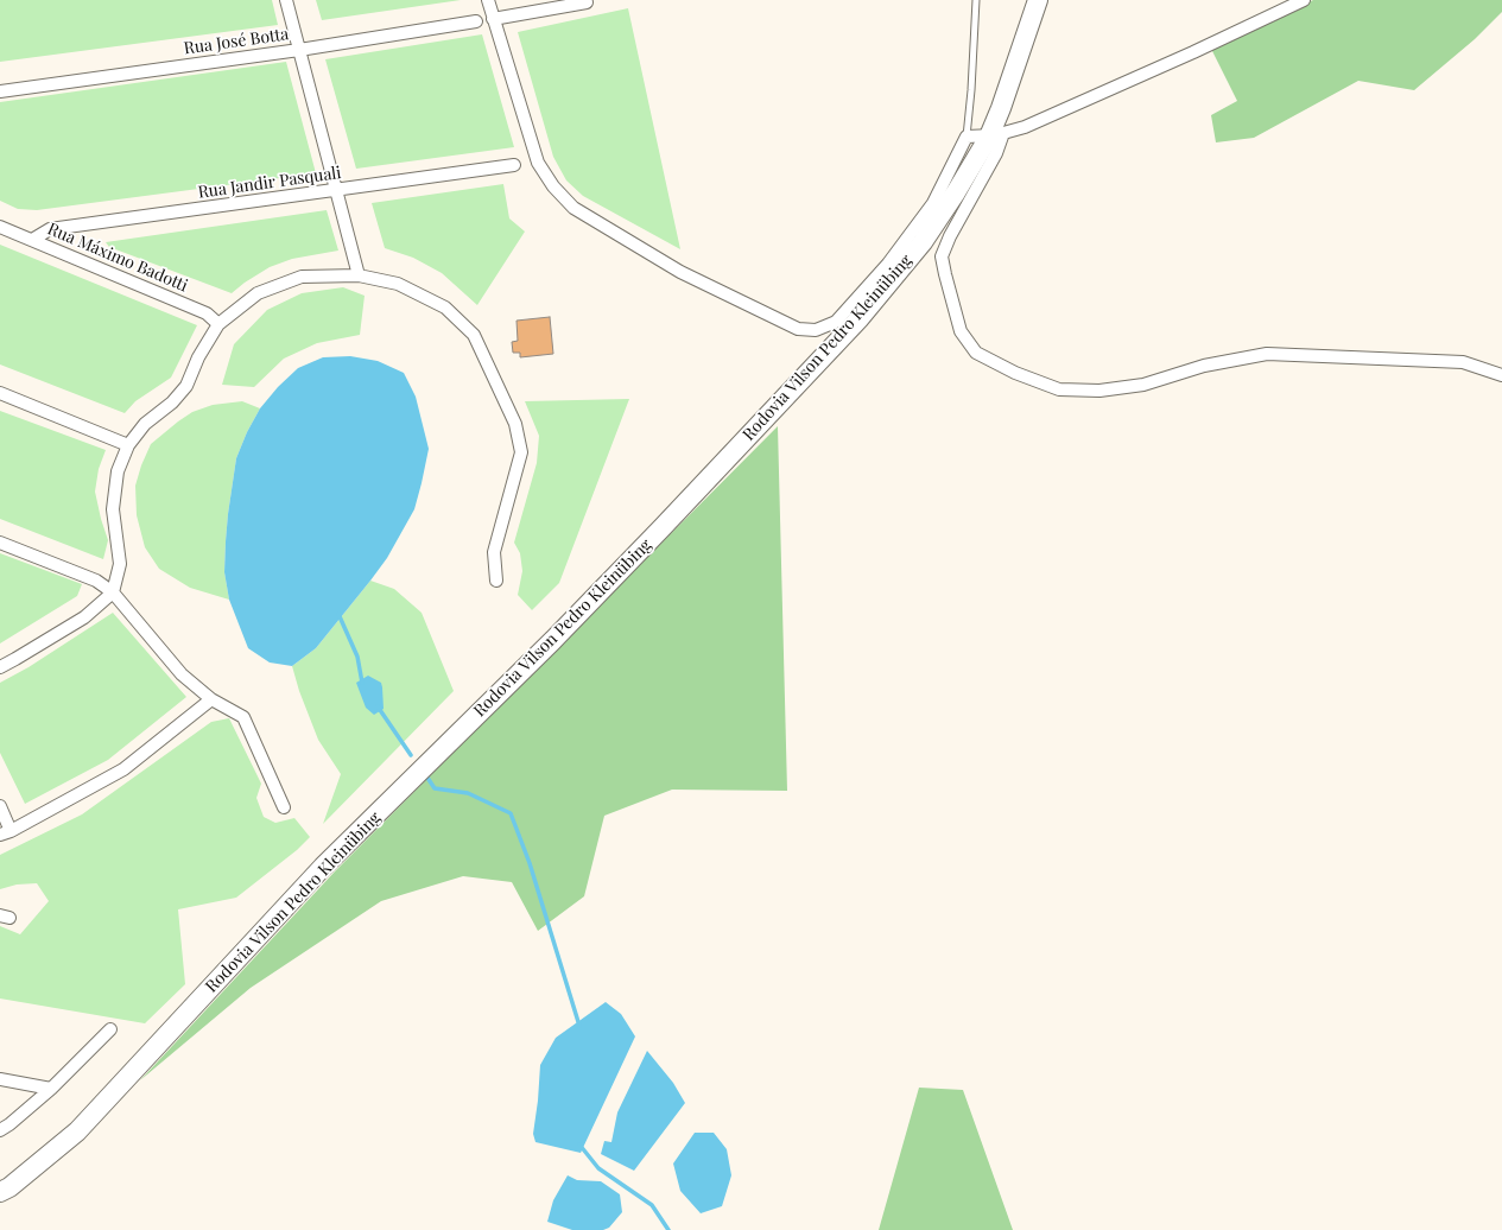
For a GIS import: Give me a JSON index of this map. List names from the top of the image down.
{
  "streets": {
    "main road": ["Rodovia Vilson Pedro Kleinübing"],
    "street": ["Rua José Botta", "Rua Jandir Pasquali", "Rua Máximo Badotti"]
  },
  "crossings": [
    ["Rua Jandir Pasquali", "Rua Máximo Badotti"]
  ]
}
